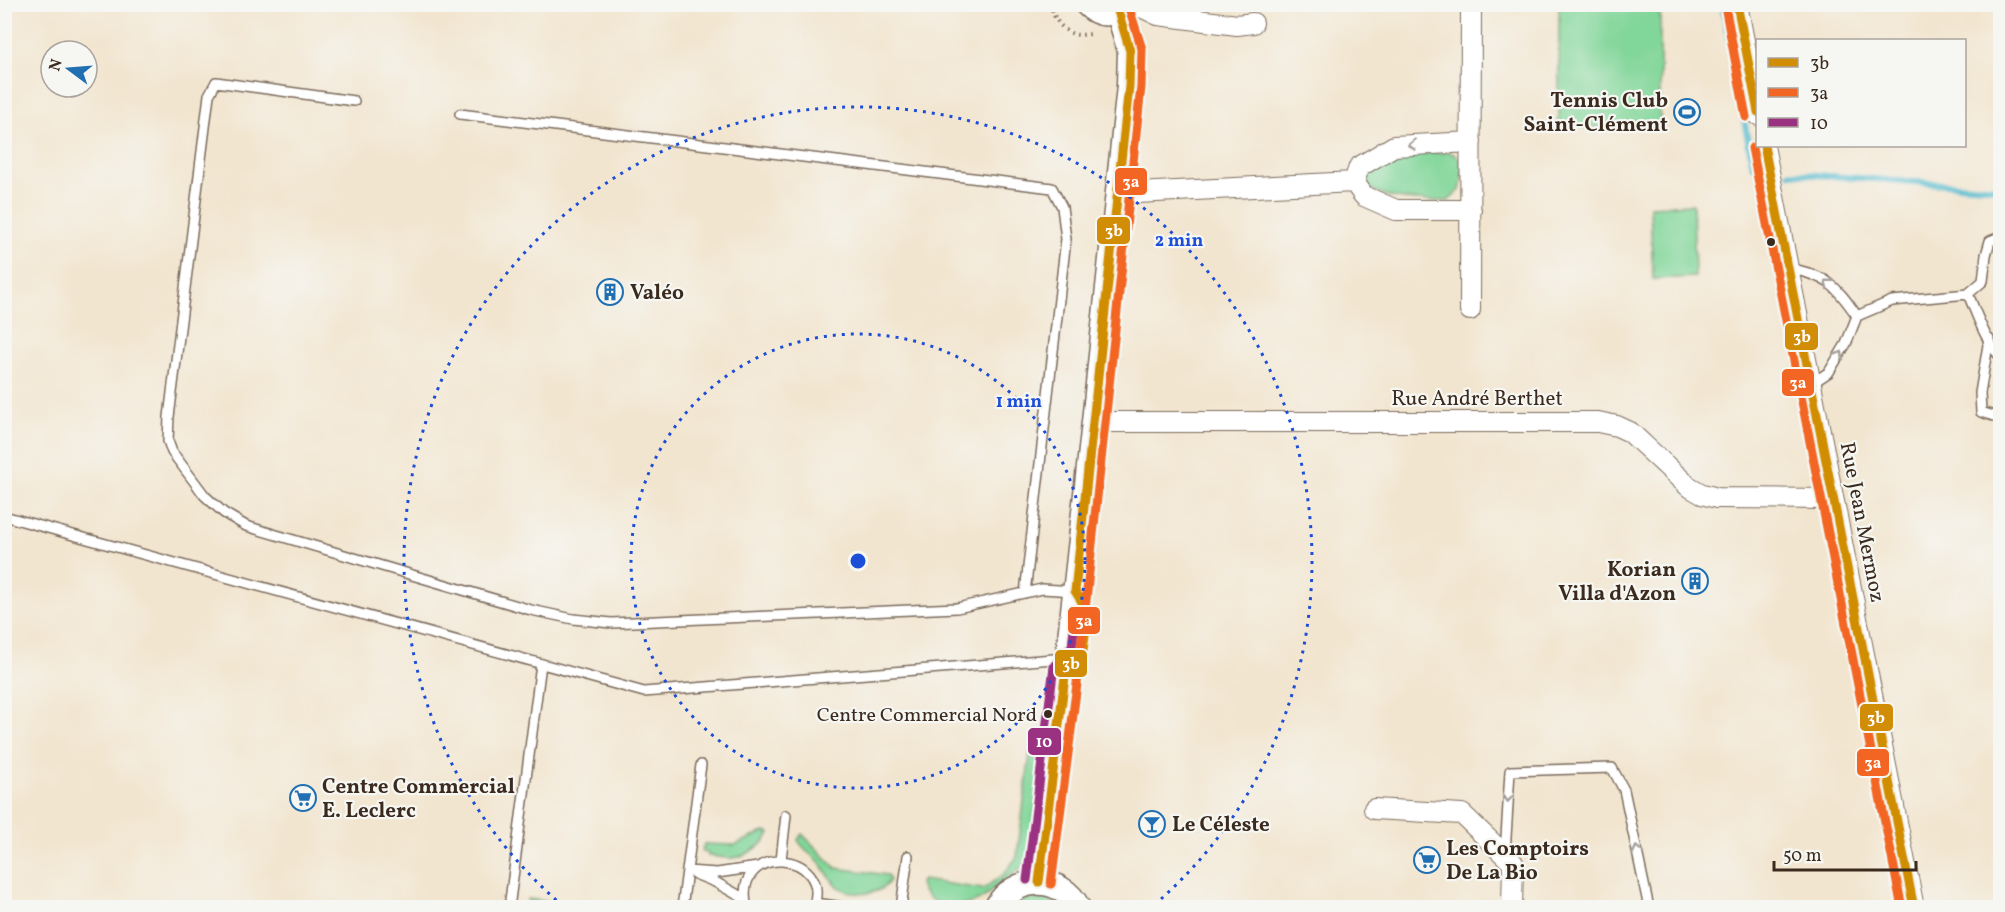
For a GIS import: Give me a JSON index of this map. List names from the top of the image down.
{
  "streets": {
    "street": ["Rue André Berthet", "Rue Jean Mermoz"]
  },
  "crossings": [
    ["Rue André Berthet", "Rue Jean Mermoz"]
  ],
  "places": {
    "sports": ["Tennis Club Saint-Clément"],
    "building": ["Valéo", "Korian Villa d'Azon"],
    "other": ["Centre Commercial Nord"],
    "supermarket": ["Centre Commercial E. Leclerc", "Les Comptoirs De La Bio"],
    "bar": ["Le Céleste"]
  },
  "lines": ["transit line 3b", "transit line 3a", "transit line 10"],
  "legend": ["3b", "3a", "10"],
  "scale_bar": "50 m",
  "north": "left",
  "rings": ["2 min", "1 min"]
}
